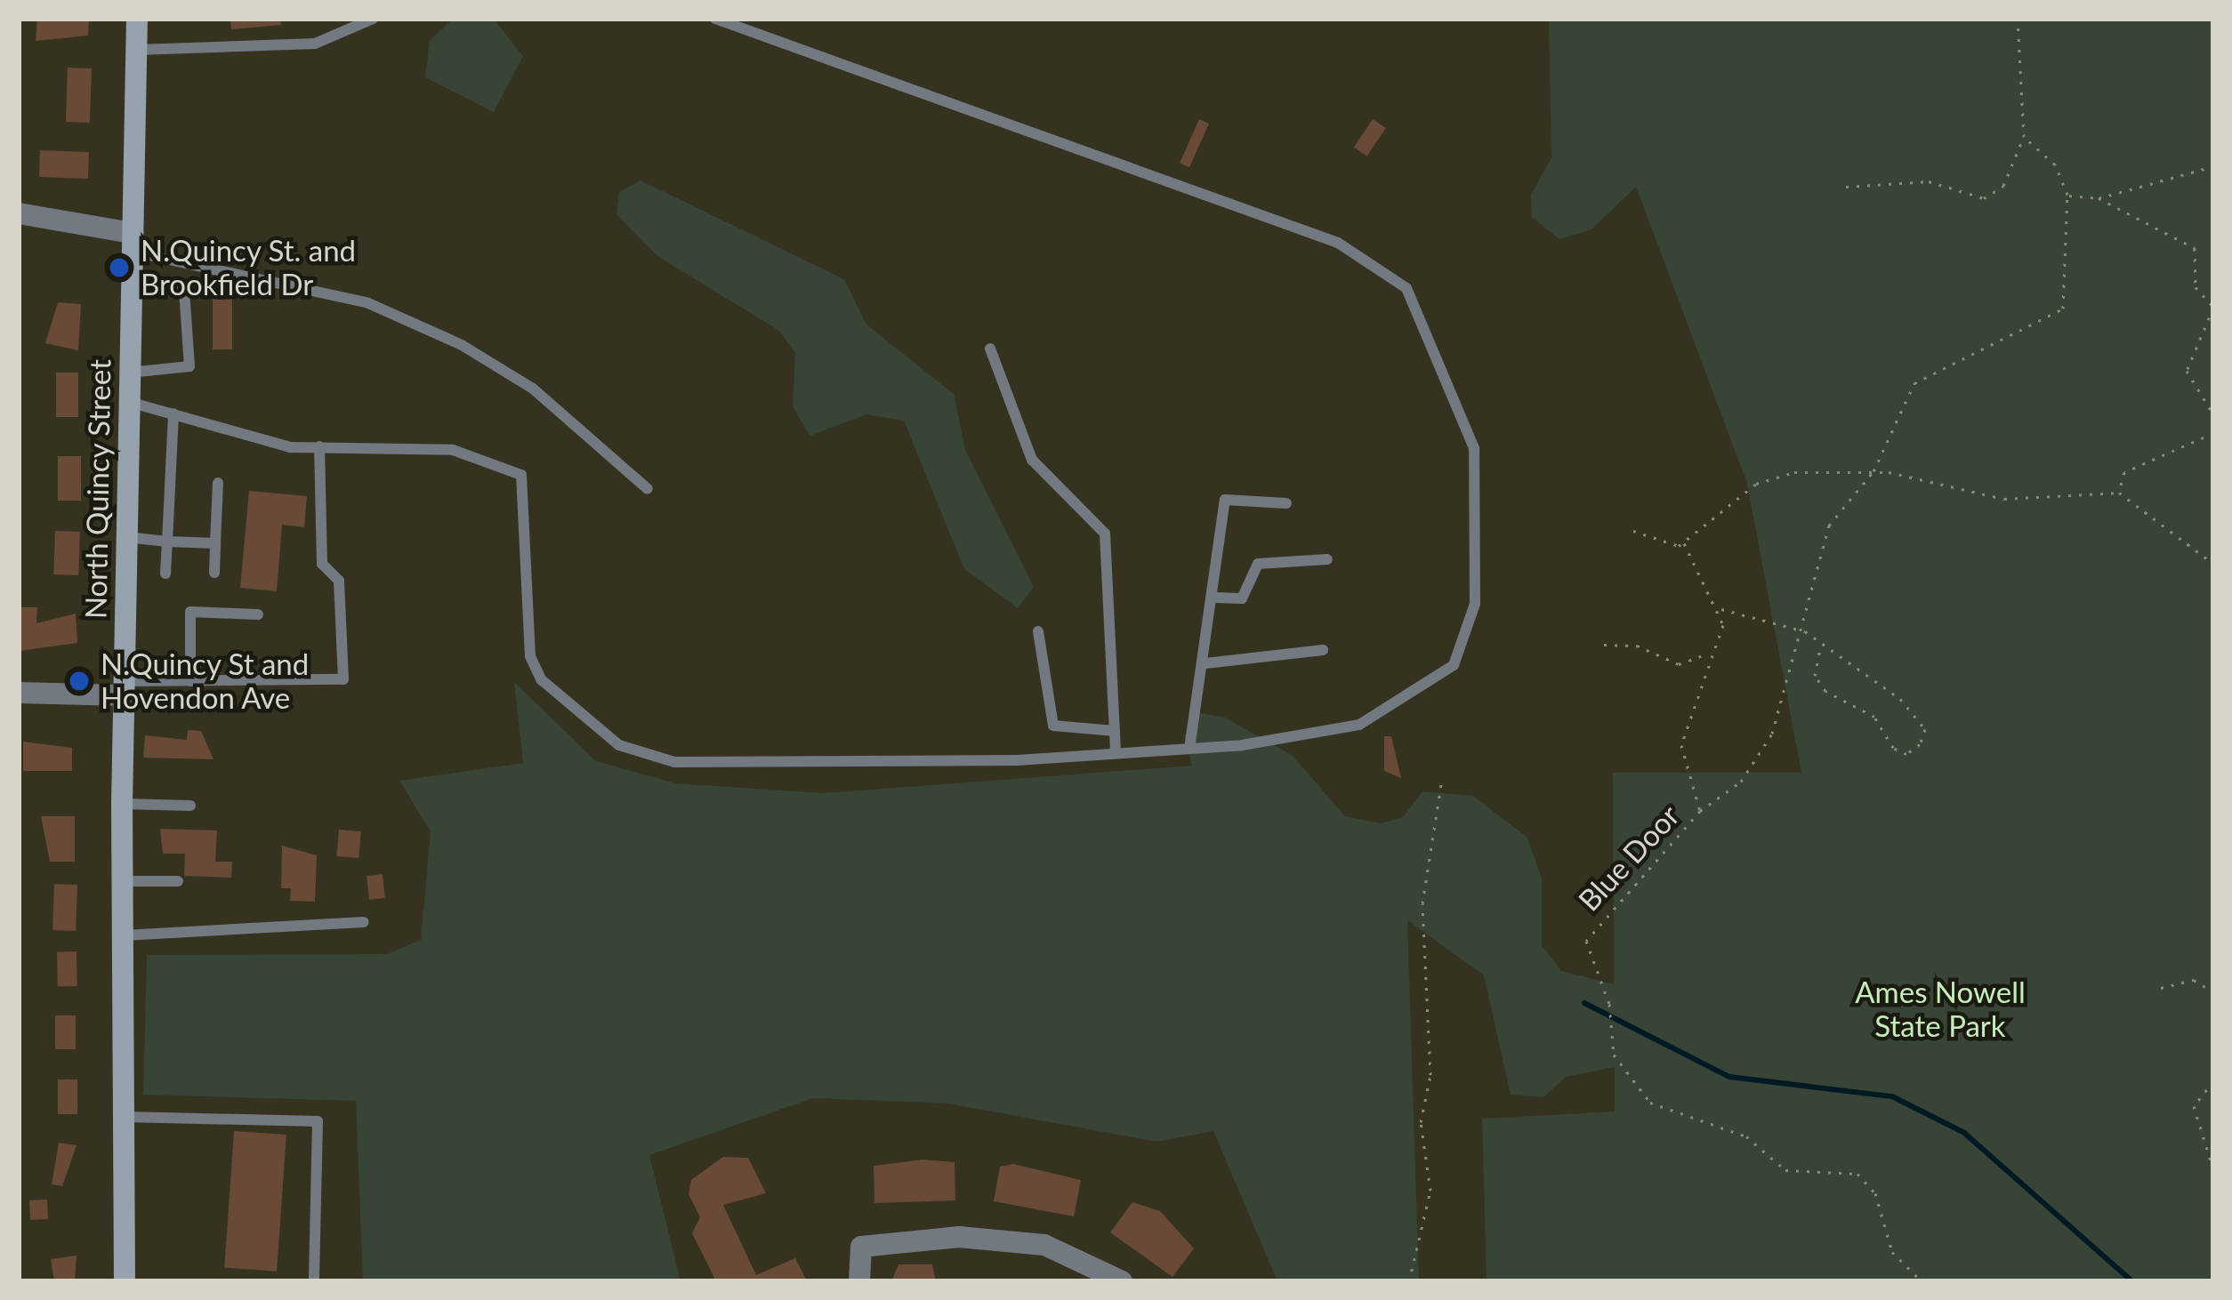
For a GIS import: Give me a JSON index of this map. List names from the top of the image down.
{
  "streets": {
    "main road": ["North Quincy Street"],
    "path": ["Blue Door"]
  },
  "parks": ["Ames Nowell State Park"],
  "places": ["N.Quincy St. and Brookfield Dr", "N.Quincy St and Hovendon Ave"]
}
